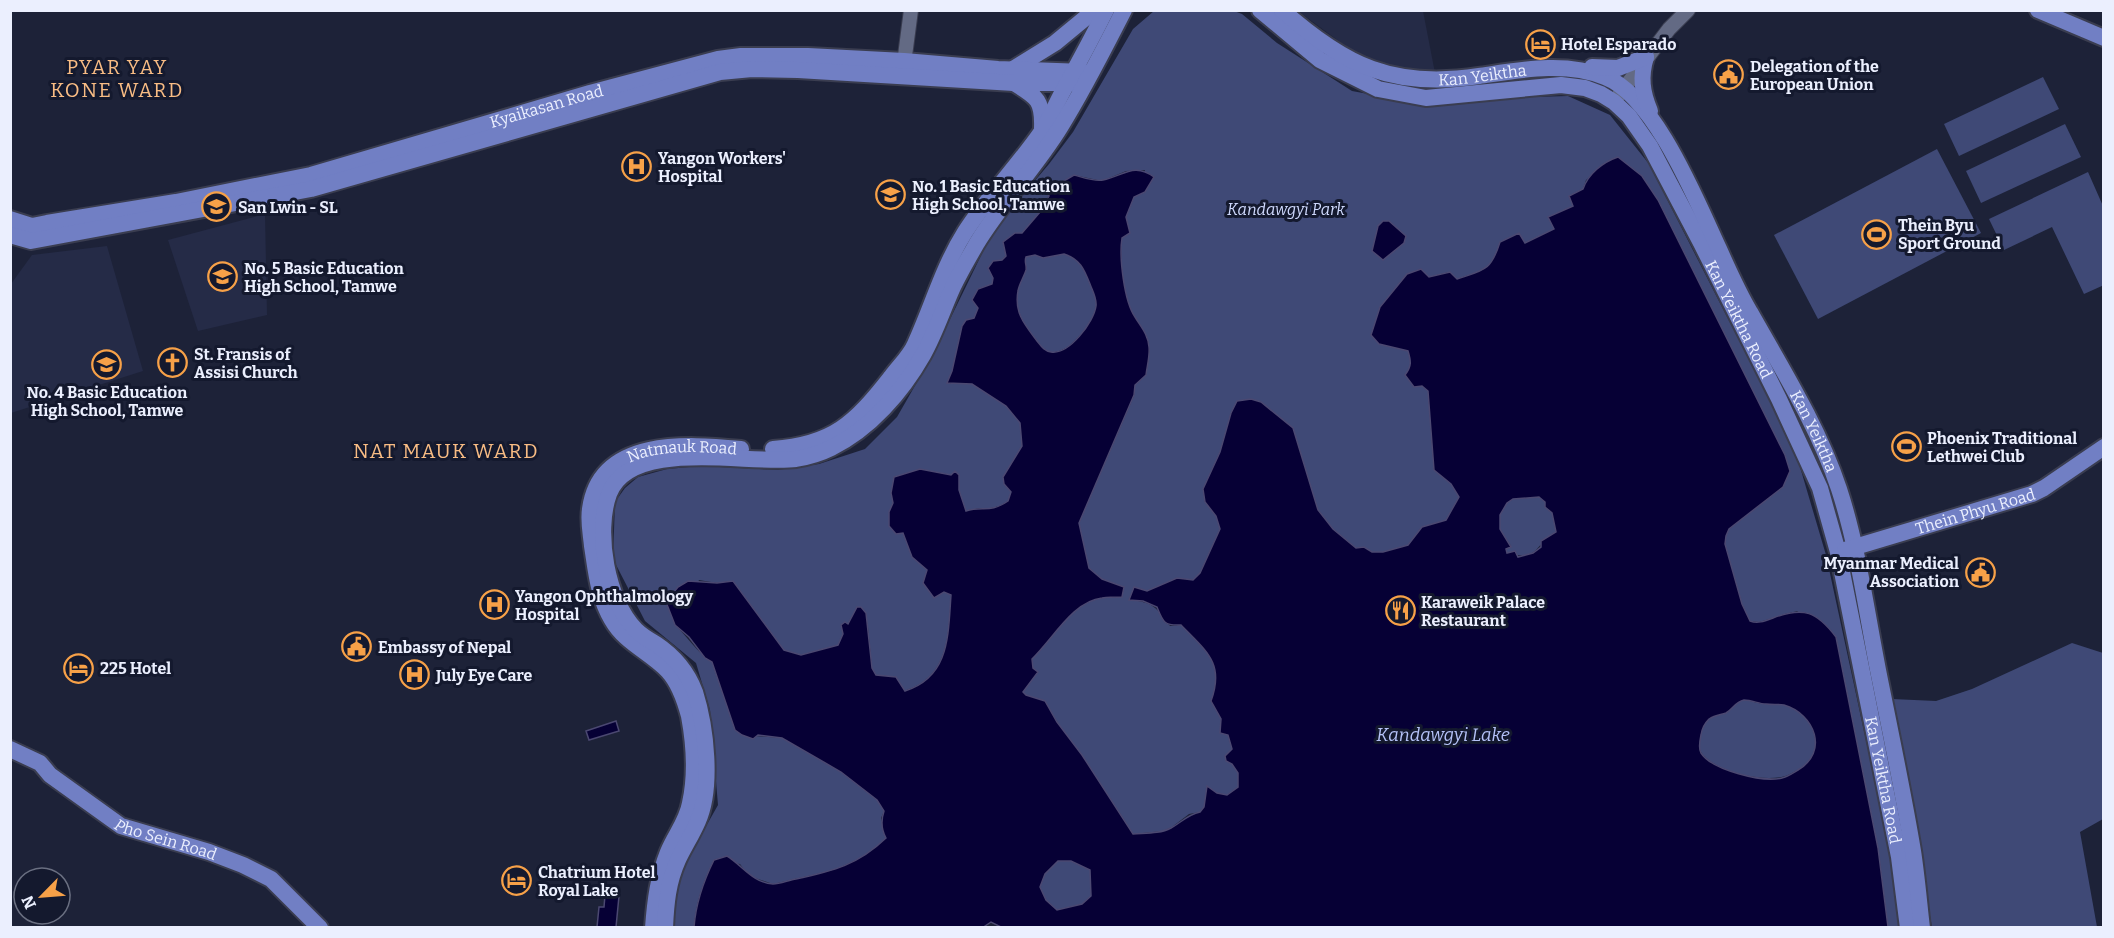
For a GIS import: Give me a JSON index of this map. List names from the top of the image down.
{
  "streets": {
    "main road": [
      "Kan Yeiktha",
      "Kyaikasan Road",
      "Kan Yeiktha Road",
      "Natmauk Road",
      "Thein Phyu Road",
      "Pho Sein Road"
    ]
  },
  "crossings": [
    ["Kan Yeiktha", "Kan Yeiktha Road"],
    ["Kan Yeiktha", "Thein Phyu Road"],
    ["Kyaikasan Road", "Natmauk Road"],
    ["Kan Yeiktha Road", "Thein Phyu Road"]
  ],
  "districts": ["PYAR YAY KONE WARD", "NAT MAUK WARD"],
  "water": ["Kandawgyi Lake"],
  "parks": ["Kandawgyi Park"],
  "places": {
    "hotel": ["Hotel Esparado", "225 Hotel", "Chatrium Hotel Royal Lake"],
    "public building": ["Delegation of the European Union", "Myanmar Medical Association", "Embassy of Nepal"],
    "hospital": ["Yangon Workers' Hospital", "Yangon Ophthalmology Hospital", "July Eye Care"],
    "school or university": [
      "No. 1 Basic Education High School, Tamwe",
      "San Lwin - SL",
      "No. 5 Basic Education High School, Tamwe",
      "No. 4 Basic Education High School, Tamwe"
    ],
    "sports": ["Thein Byu Sport Ground", "Phoenix Traditional Lethwei Club"],
    "church": ["St. Fransis of Assisi Church"],
    "restaurant": ["Karaweik Palace Restaurant"]
  },
  "north": "bottom left"
}
